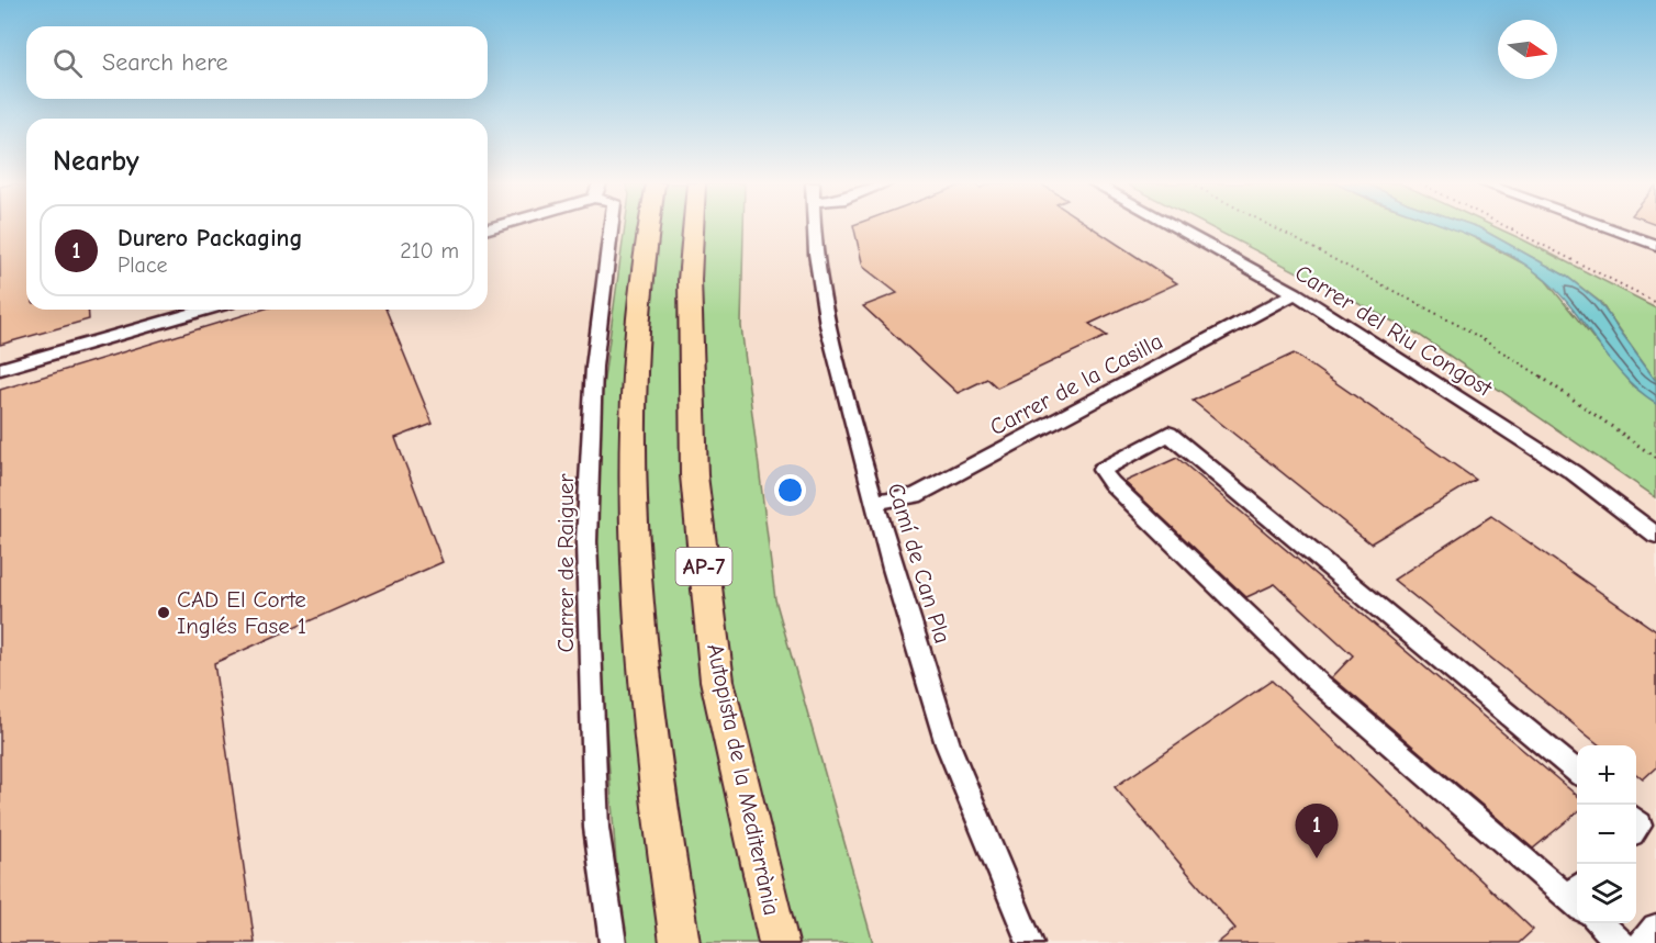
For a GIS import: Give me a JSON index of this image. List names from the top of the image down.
{
  "streets": {
    "highway": ["AP-7", "Autopista de la Mediterrània"],
    "street": [
      "Carrer del Riu Congost",
      "Carrer de la Casilla",
      "Carrer de Raiguer",
      "Camí de Can Pla"
    ]
  },
  "crossings": [
    ["Carrer del Riu Congost", "Carrer de la Casilla"],
    ["Carrer de la Casilla", "Camí de Can Pla"]
  ],
  "places": ["CAD El Corte Inglés Fase 1"],
  "north": "right",
  "page": {
    "search": "Search here",
    "heading": "Nearby",
    "list": [
      {
        "mark": "1",
        "name": "Durero Packaging",
        "note": "Place",
        "value": "210 m"
      }
    ],
    "map_buttons": ["+", "−"],
    "pins": "1"
  }
}
